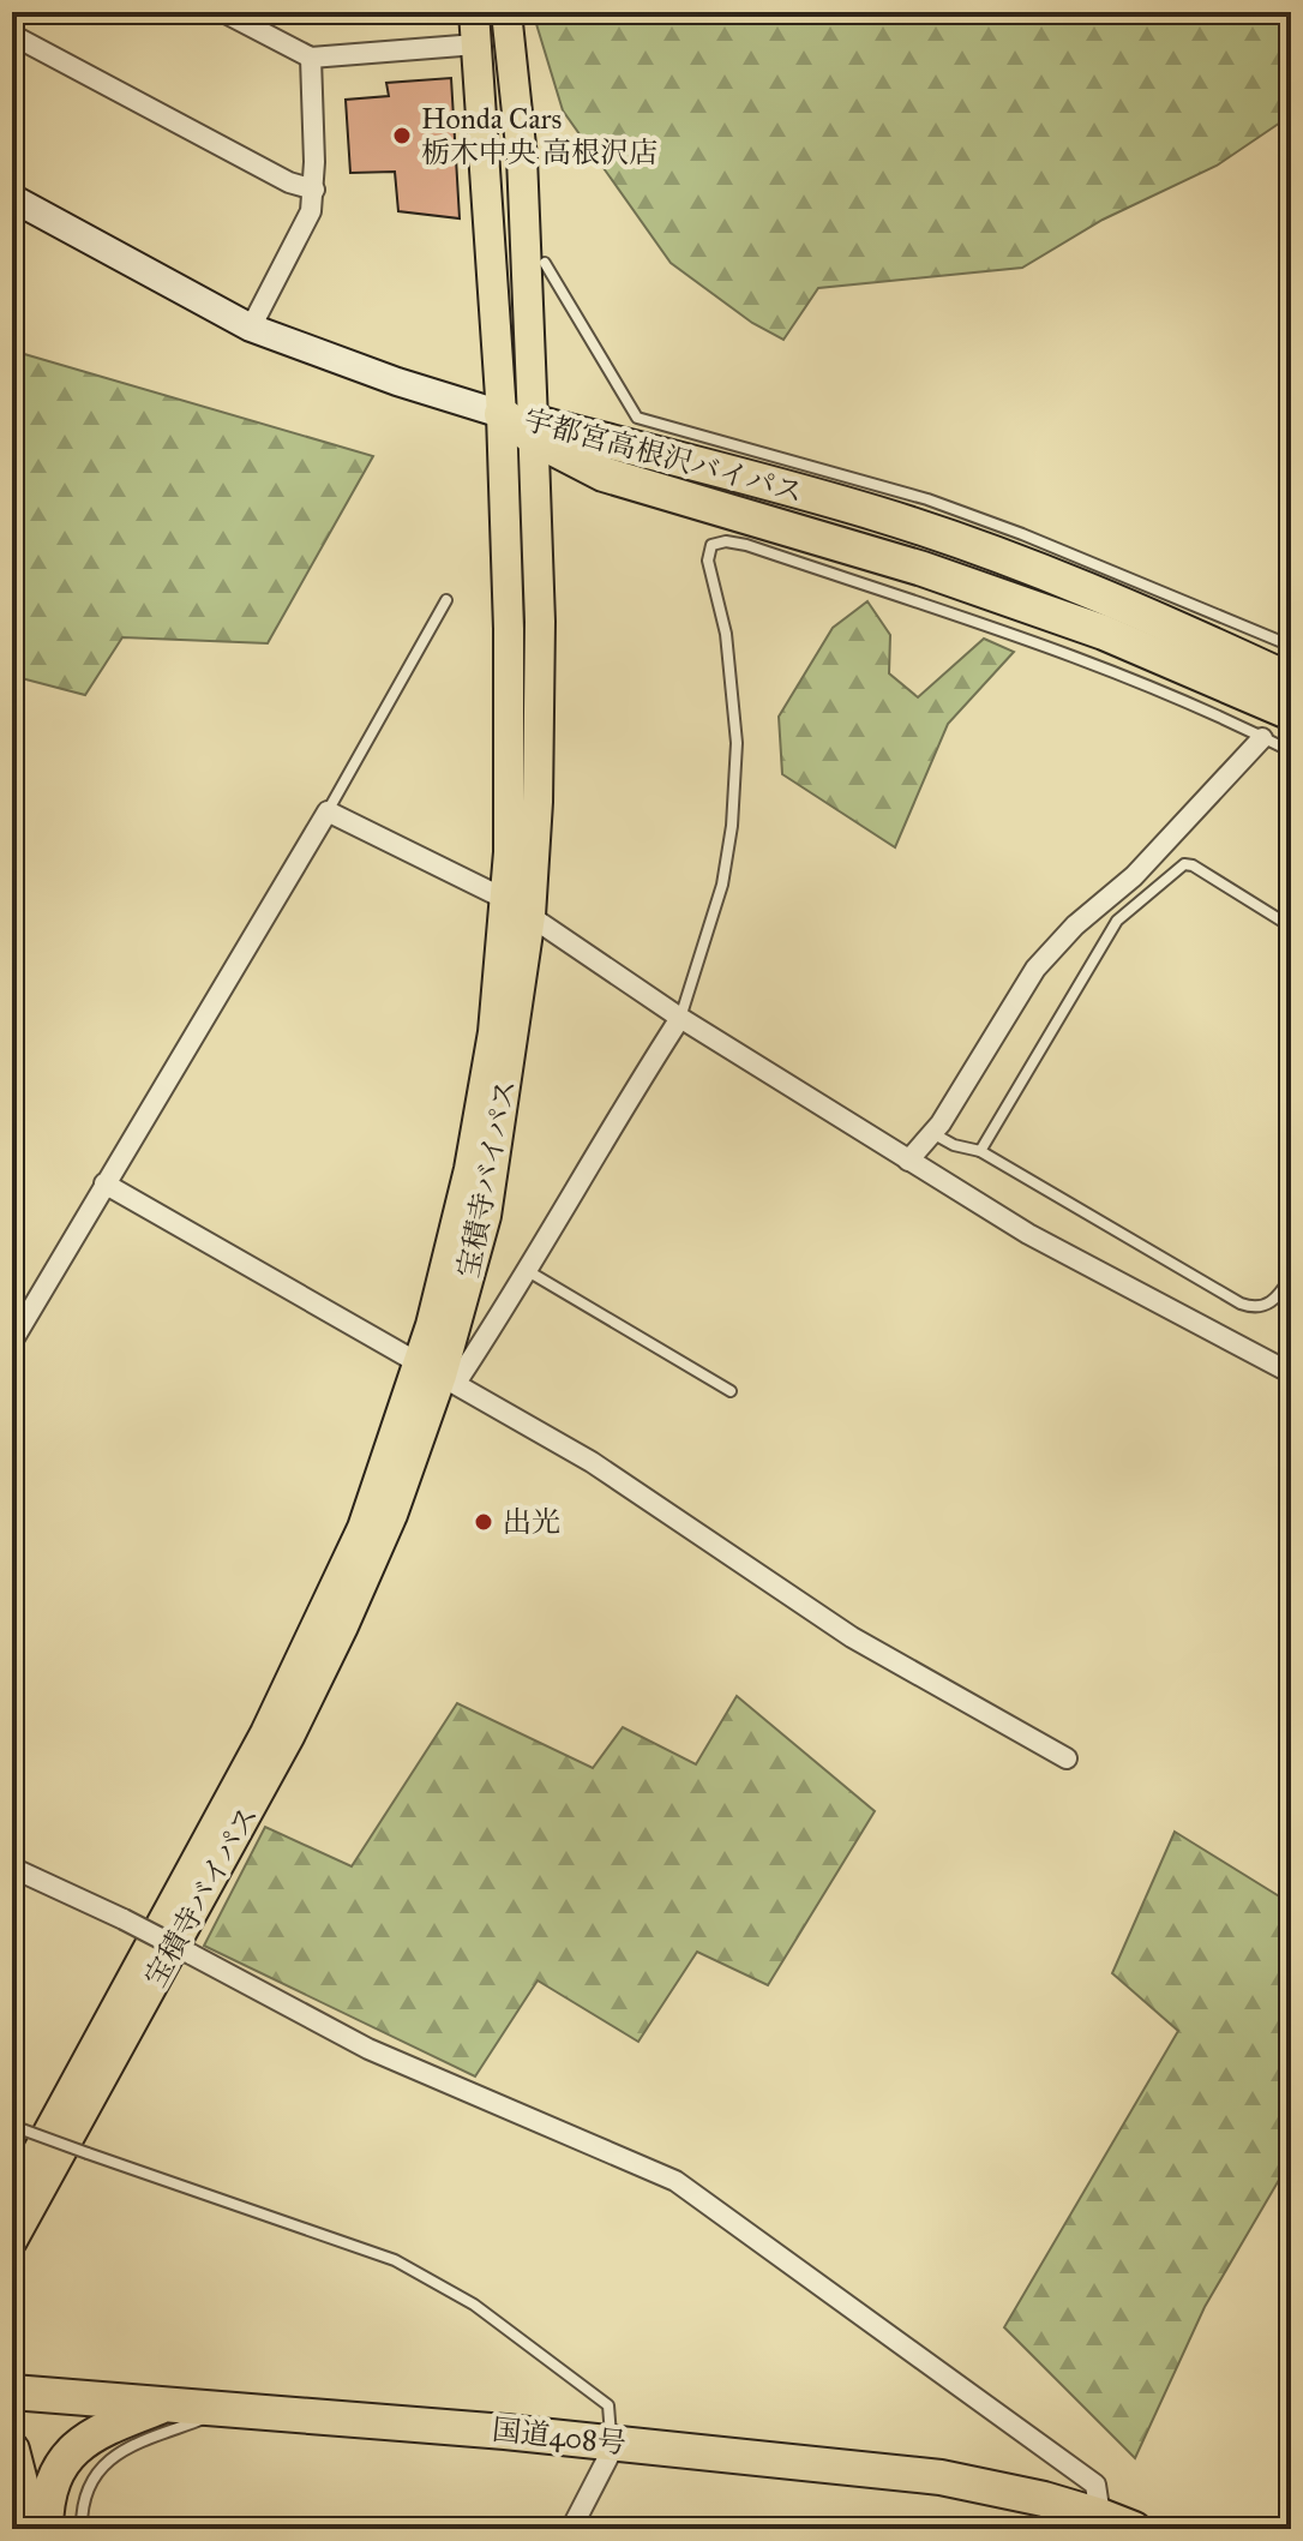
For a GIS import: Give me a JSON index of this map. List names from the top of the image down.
{
  "streets": {
    "highway": ["宇都宮高根沢バイパス", "国道408号"],
    "main road": ["宝積寺バイパス"]
  },
  "crossings": [
    ["宇都宮高根沢バイパス", "宝積寺バイパス"]
  ],
  "places": ["Honda Cars 栃木中央 高根沢店", "出光"]
}
